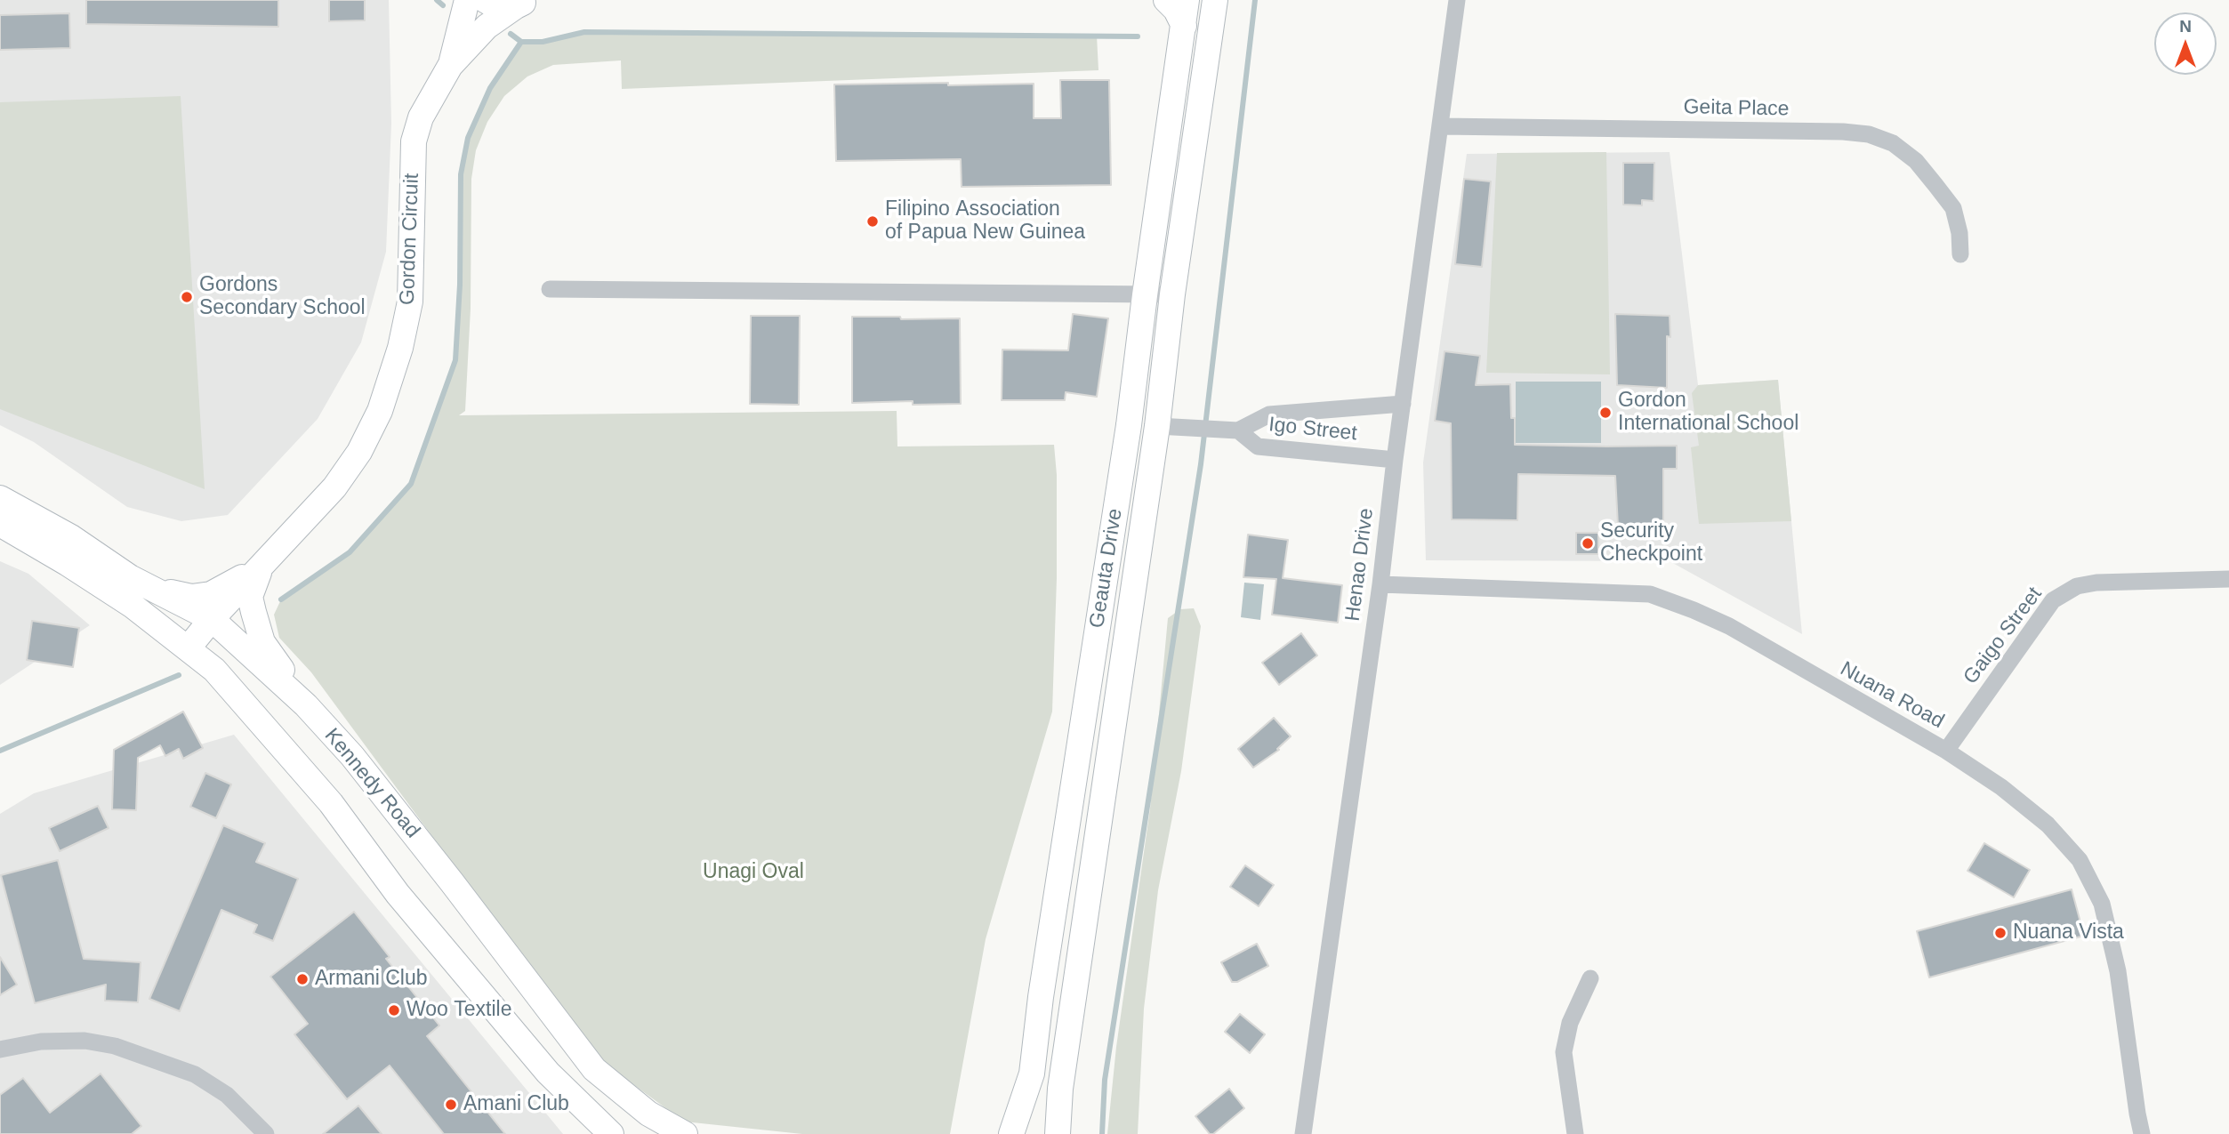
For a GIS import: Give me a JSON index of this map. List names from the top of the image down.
{
  "streets": {
    "main road": ["Gordon Circuit", "Geauta Drive", "Kennedy Road"],
    "street": [
      "Geita Place",
      "Igo Street",
      "Henao Drive",
      "Gaigo Street",
      "Nuana Road"
    ]
  },
  "crossings": [
    ["Geita Place", "Henao Drive"],
    ["Gordon Circuit", "Kennedy Road"],
    ["Igo Street", "Henao Drive"],
    ["Igo Street", "Geauta Drive"],
    ["Henao Drive", "Nuana Road"],
    ["Gaigo Street", "Nuana Road"]
  ],
  "parks": ["Unagi Oval"],
  "places": [
    "Filipino Association of Papua New Guinea",
    "Gordons Secondary School",
    "Gordon International School",
    "Security Checkpoint",
    "Nuana Vista",
    "Armani Club",
    "Woo Textile",
    "Amani Club"
  ],
  "north": "top"
}
